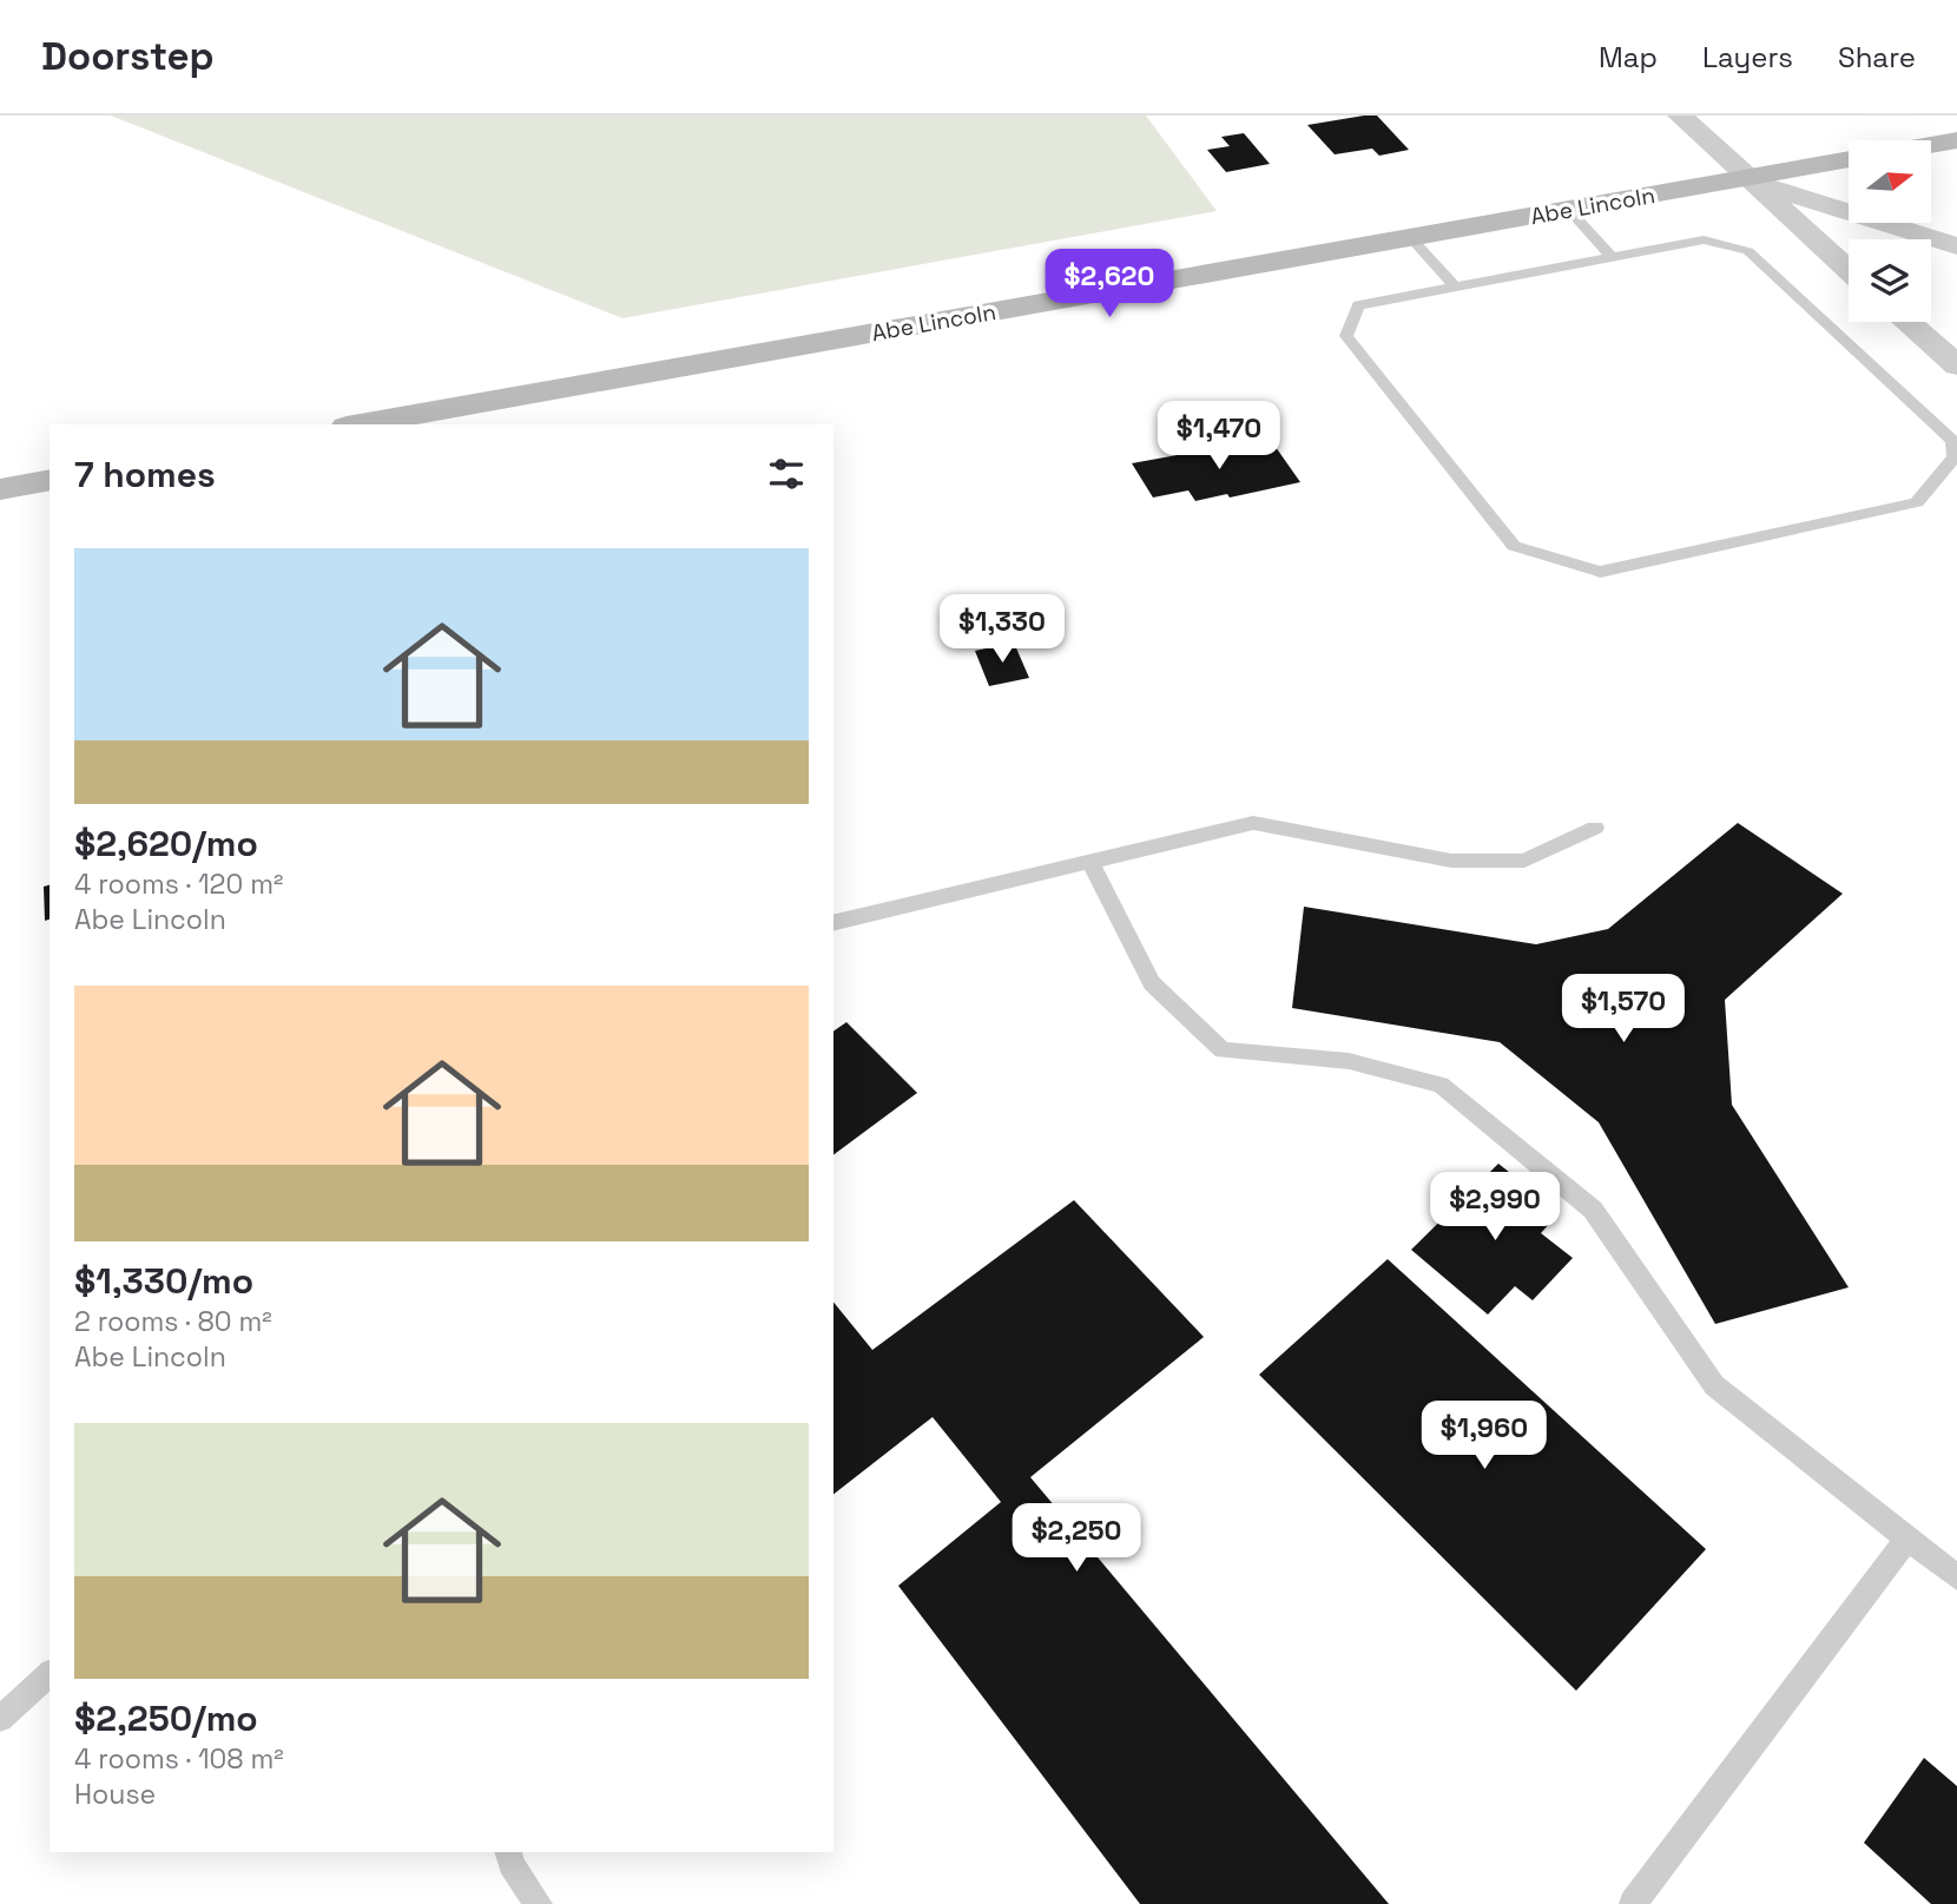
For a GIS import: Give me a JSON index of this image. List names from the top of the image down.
{
  "streets": {
    "street": ["Abe Lincoln"]
  },
  "north": "right",
  "page": {
    "header": "Doorstep",
    "nav": ["Map", "Layers", "Share"],
    "price": [
      "$2,620",
      "$1,470",
      "$1,330",
      "$1,570",
      "$2,990",
      "$1,960",
      "$2,250"
    ],
    "heading": "7 homes",
    "list": [
      {
        "name": "$2,620/mo",
        "note": "4 rooms · 120 m² · Abe Lincoln"
      },
      {
        "name": "$1,330/mo",
        "note": "2 rooms · 80 m² · Abe Lincoln"
      },
      {
        "name": "$2,250/mo",
        "note": "4 rooms · 108 m² · House"
      }
    ]
  }
}
